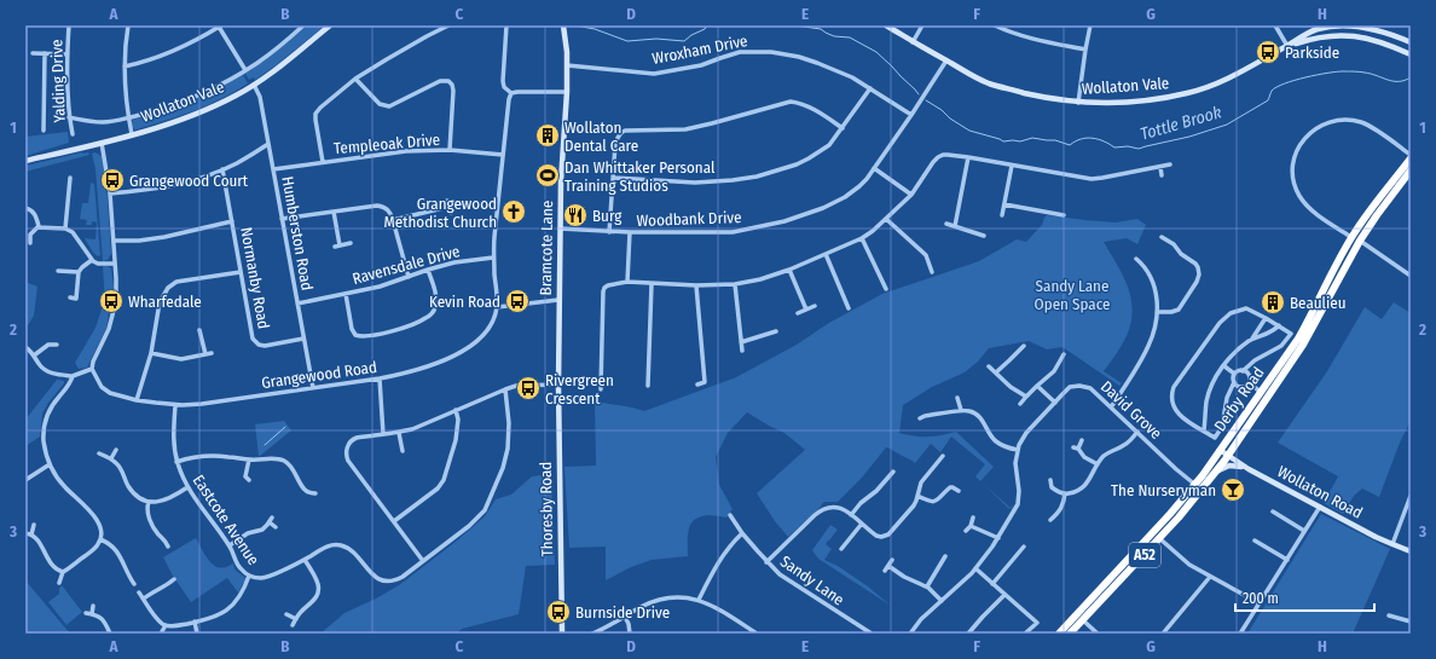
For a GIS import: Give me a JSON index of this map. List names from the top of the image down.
{
  "streets": {
    "highway": ["Derby Road", "A52"],
    "street": [
      "Wroxham Drive",
      "Yalding Drive",
      "Wollaton Vale",
      "Templeoak Drive",
      "Woodbank Drive",
      "Humberston Road",
      "Bramcote Lane",
      "Ravensdale Drive",
      "Normanby Road",
      "Grangewood Road",
      "David Grove",
      "Wollaton Road",
      "Thoresby Road",
      "Eastcote Avenue",
      "Sandy Lane"
    ]
  },
  "crossings": [
    ["Wroxham Drive", "Woodbank Drive"],
    ["Wroxham Drive", "Bramcote Lane"],
    ["Yalding Drive", "Wollaton Vale"],
    ["Wollaton Vale", "Woodbank Drive"],
    ["Wollaton Vale", "Humberston Road"],
    ["Templeoak Drive", "Humberston Road"],
    ["Templeoak Drive", "Grangewood Road"],
    ["Woodbank Drive", "Bramcote Lane"],
    ["Humberston Road", "Ravensdale Drive"],
    ["Humberston Road", "Normanby Road"],
    ["Humberston Road", "Grangewood Road"],
    ["Bramcote Lane", "Thoresby Road"],
    ["Ravensdale Drive", "Grangewood Road"],
    ["Grangewood Road", "Eastcote Avenue"],
    ["Derby Road", "David Grove"],
    ["Derby Road", "Wollaton Road"]
  ],
  "water": ["Tottle Brook"],
  "parks": ["Sandy Lane Open Space"],
  "places": {
    "bus stop": [
      "Parkside",
      "Grangewood Court",
      "Wharfedale",
      "Kevin Road",
      "Rivergreen Crescent",
      "Burnside Drive"
    ],
    "building": ["Wollaton Dental Care", "Beaulieu"],
    "sports": ["Dan Whittaker Personal Training Studios"],
    "church": ["Grangewood Methodist Church"],
    "restaurant": ["Burg"],
    "bar": ["The Nurseryman"]
  },
  "scale_bar": "200 m",
  "grid": {
    "columns": [
      "A",
      "B",
      "C",
      "D",
      "E",
      "F",
      "G",
      "H"
    ],
    "rows": ["1", "2", "3"]
  }
}
